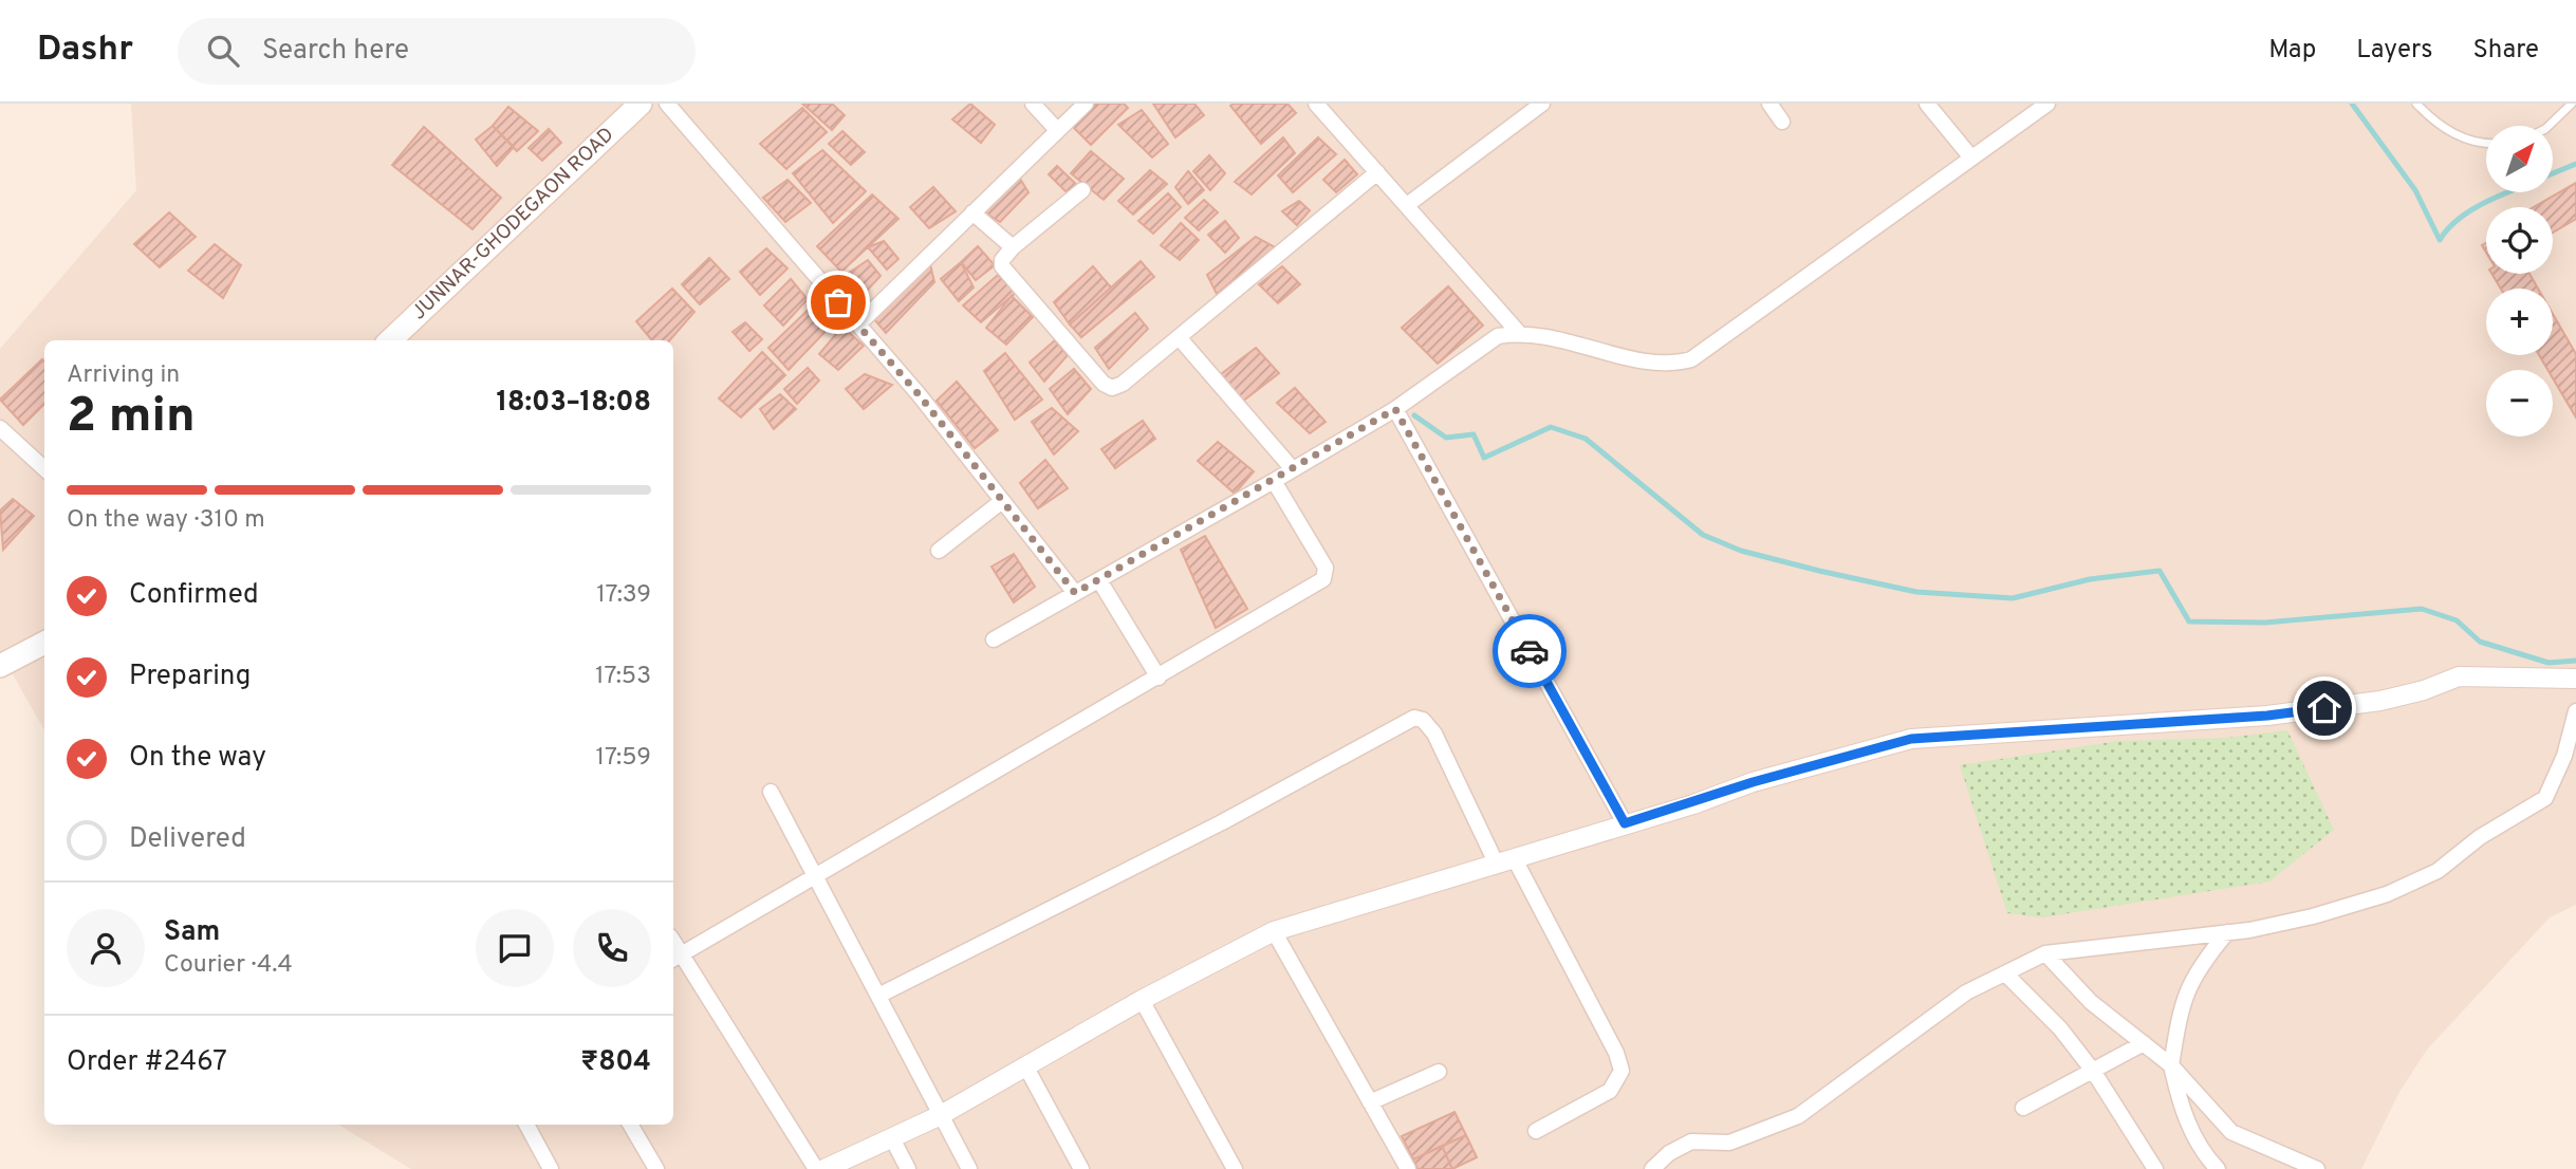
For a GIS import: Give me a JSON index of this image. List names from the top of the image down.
{
  "streets": {
    "main road": ["JUNNAR-GHODEGAON ROAD"]
  },
  "north": "top right",
  "page": {
    "header": "Dashr",
    "search": "Search here",
    "nav": ["Map", "Layers", "Share"],
    "map_buttons": ["+", "−"],
    "heading": ["2 min", "Arriving in", "18:03–18:08"],
    "panel": [
      "Sam",
      "Courier · 4.4",
      "Order #2467",
      "₹804"
    ],
    "bar": "On the way · 310 m",
    "list": [
      ["Confirmed", "17:39"],
      ["Preparing", "17:53"],
      ["On the way", "17:59"],
      "Delivered"
    ]
  }
}
